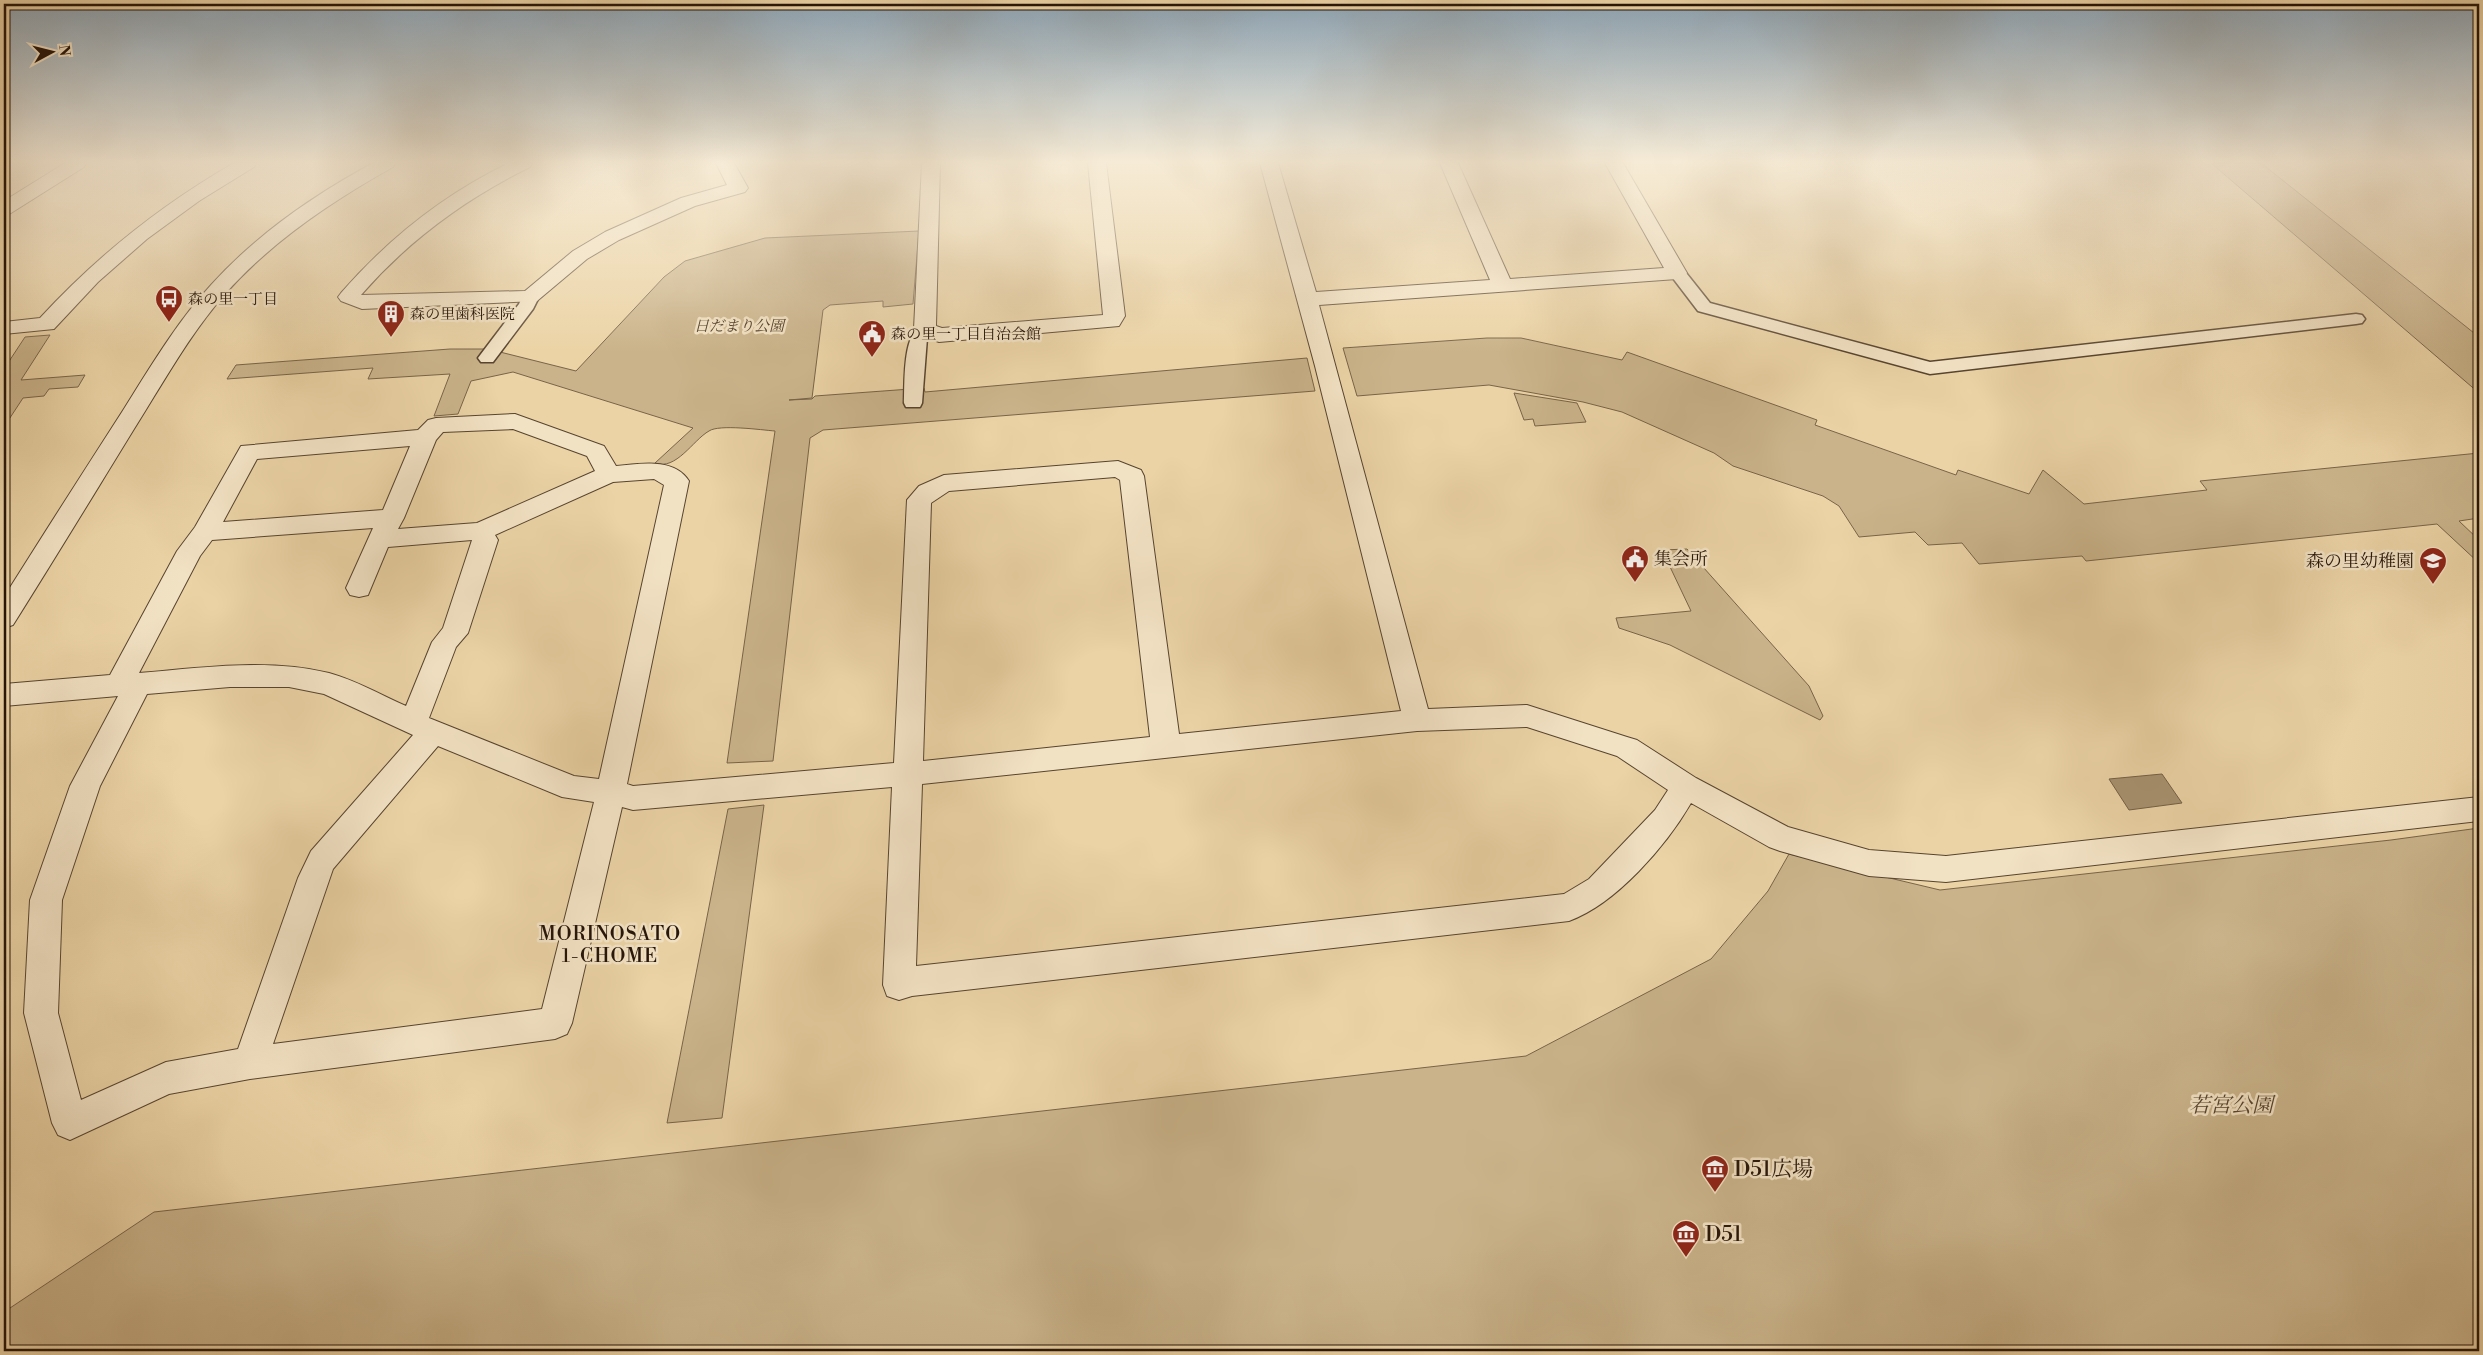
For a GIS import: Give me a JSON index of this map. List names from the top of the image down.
{
  "districts": ["MORINOSATO 1-CHOME"],
  "parks": ["日だまり公園", "若宮公園"],
  "places": {
    "bus stop": ["森の里一丁目"],
    "building": ["森の里歯科医院"],
    "public building": ["森の里一丁目自治会館", "集会所"],
    "school or university": ["森の里幼稚園"],
    "museum": ["D51広場", "D51"]
  },
  "north": "right"
}
